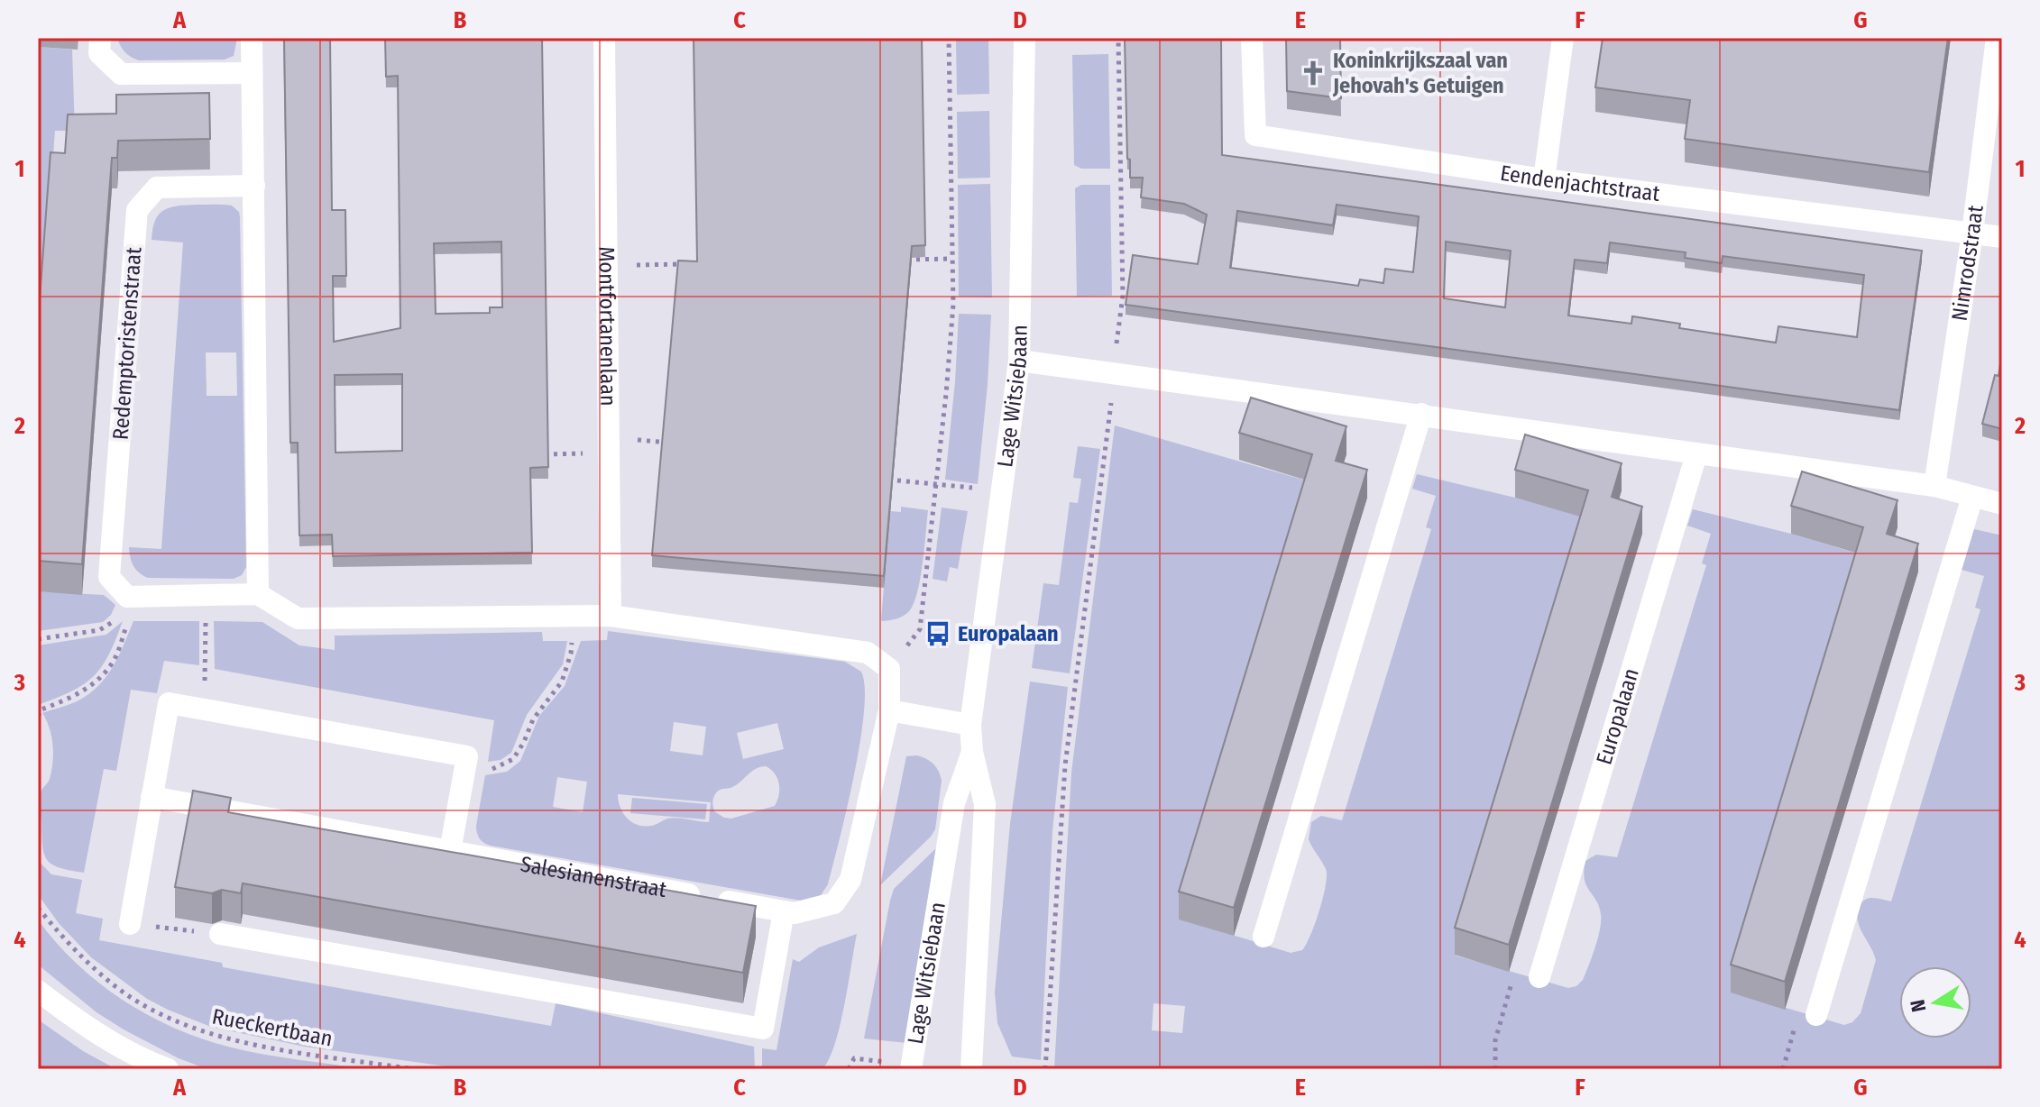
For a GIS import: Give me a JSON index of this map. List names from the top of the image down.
{
  "streets": {
    "street": [
      "Eendenjachtstraat",
      "Nimrodstraat",
      "Montfortanenlaan",
      "Redemptoristenstraat",
      "Lage Witsiebaan",
      "Europalaan",
      "Salesianenstraat"
    ],
    "path": ["Rueckertbaan"]
  },
  "crossings": [
    ["Eendenjachtstraat", "Nimrodstraat"]
  ],
  "places": {
    "church": ["Koninkrijkszaal van Jehovah's Getuigen"],
    "bus stop": ["Europalaan"]
  },
  "north": "left",
  "grid": {
    "columns": [
      "A",
      "B",
      "C",
      "D",
      "E",
      "F",
      "G"
    ],
    "rows": [
      "1",
      "2",
      "3",
      "4"
    ]
  }
}
